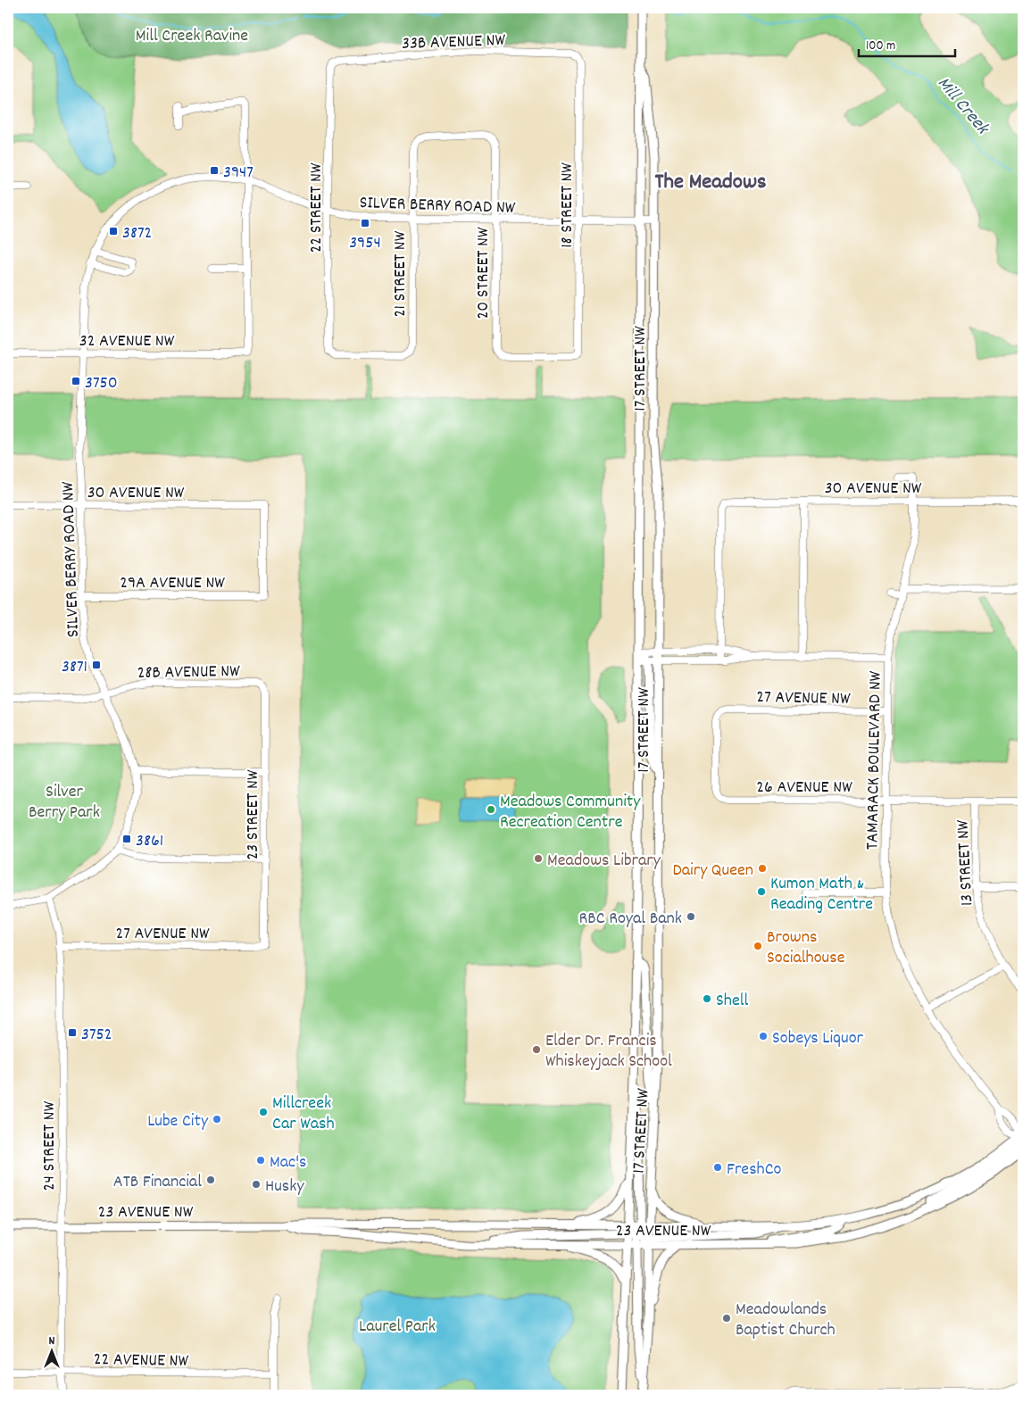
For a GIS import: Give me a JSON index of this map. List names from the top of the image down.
{
  "streets": {
    "main road": ["17 STREET NW", "23 AVENUE NW"],
    "street": [
      "33B AVENUE NW",
      "SILVER BERRY ROAD NW",
      "18 STREET NW",
      "22 STREET NW",
      "20 STREET NW",
      "21 STREET NW",
      "32 AVENUE NW",
      "30 AVENUE NW",
      "29A AVENUE NW",
      "28B AVENUE NW",
      "27 AVENUE NW",
      "TAMARACK BOULEVARD NW",
      "26 AVENUE NW",
      "23 STREET NW",
      "13 STREET NW",
      "24 STREET NW",
      "22 AVENUE NW"
    ]
  },
  "crossings": [
    ["33B AVENUE NW", "18 STREET NW"],
    ["33B AVENUE NW", "22 STREET NW"],
    ["SILVER BERRY ROAD NW", "18 STREET NW"],
    ["SILVER BERRY ROAD NW", "22 STREET NW"],
    ["SILVER BERRY ROAD NW", "20 STREET NW"],
    ["SILVER BERRY ROAD NW", "21 STREET NW"],
    ["SILVER BERRY ROAD NW", "32 AVENUE NW"],
    ["SILVER BERRY ROAD NW", "17 STREET NW"],
    ["SILVER BERRY ROAD NW", "30 AVENUE NW"],
    ["SILVER BERRY ROAD NW", "29A AVENUE NW"],
    ["SILVER BERRY ROAD NW", "28B AVENUE NW"],
    ["SILVER BERRY ROAD NW", "24 STREET NW"],
    ["18 STREET NW", "20 STREET NW"],
    ["22 STREET NW", "21 STREET NW"],
    ["20 STREET NW", "21 STREET NW"],
    ["17 STREET NW", "23 AVENUE NW"],
    ["30 AVENUE NW", "29A AVENUE NW"],
    ["30 AVENUE NW", "TAMARACK BOULEVARD NW"],
    ["28B AVENUE NW", "23 STREET NW"],
    ["27 AVENUE NW", "TAMARACK BOULEVARD NW"],
    ["27 AVENUE NW", "26 AVENUE NW"],
    ["27 AVENUE NW", "23 STREET NW"],
    ["27 AVENUE NW", "24 STREET NW"],
    ["TAMARACK BOULEVARD NW", "26 AVENUE NW"],
    ["TAMARACK BOULEVARD NW", "23 AVENUE NW"],
    ["26 AVENUE NW", "13 STREET NW"],
    ["24 STREET NW", "23 AVENUE NW"],
    ["24 STREET NW", "22 AVENUE NW"]
  ],
  "districts": ["The Meadows"],
  "water": ["Mill Creek"],
  "parks": ["Mill Creek Ravine", "Silver Berry Park", "Laurel Park"],
  "places": {
    "transit": [
      "3947",
      "3954",
      "3872",
      "3750",
      "3871",
      "3861",
      "3752"
    ],
    "other": [
      "Meadows Community Recreation Centre",
      "Meadows Library",
      "Dairy Queen",
      "Kumon Math & Reading Centre",
      "RBC Royal Bank",
      "Browns Socialhouse",
      "Shell",
      "Sobeys Liquor",
      "Elder Dr. Francis Whiskeyjack School",
      "Millcreek Car Wash",
      "Lube City",
      "Mac's",
      "FreshCo",
      "ATB Financial",
      "Husky",
      "Meadowlands Baptist Church"
    ]
  },
  "scale_bar": "100 m",
  "north": "top"
}
